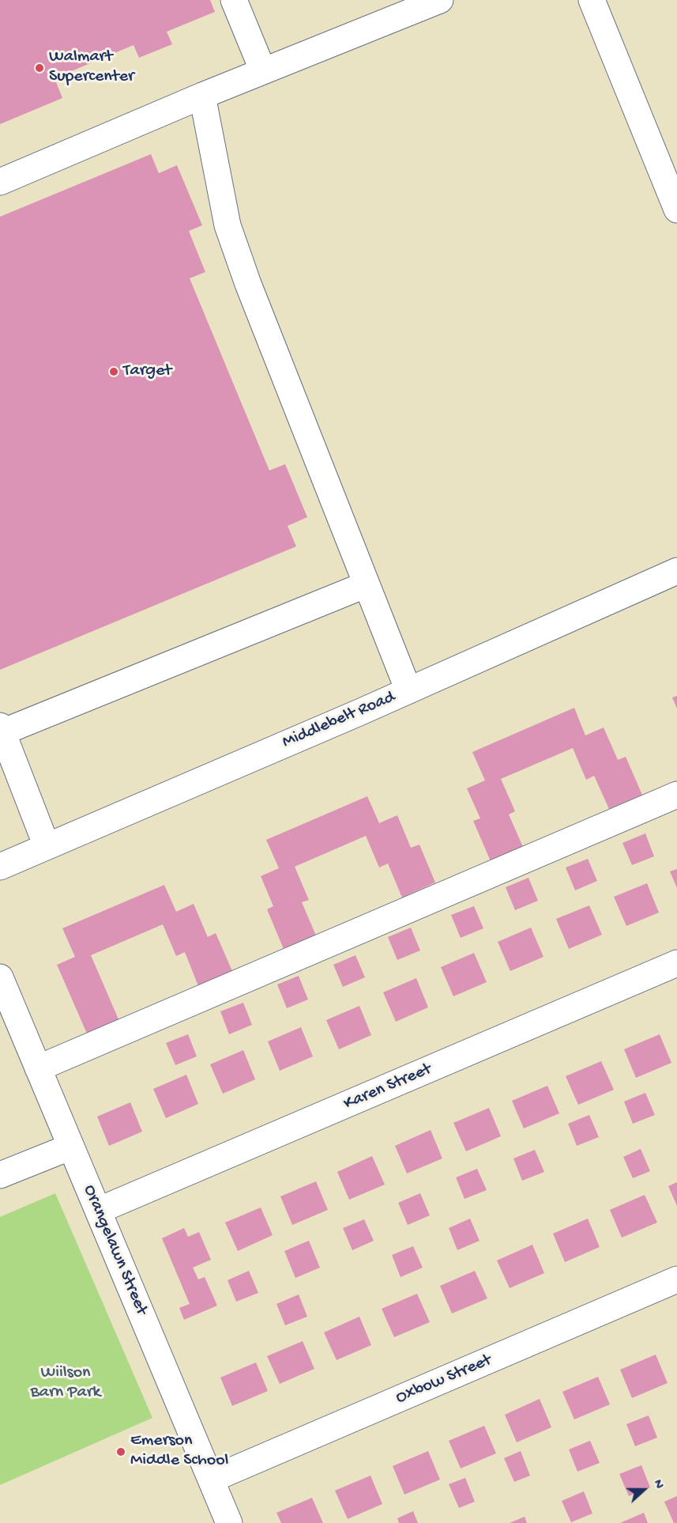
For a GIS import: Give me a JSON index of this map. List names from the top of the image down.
{
  "streets": {
    "street": [
      "Middlebelt Road",
      "Karen Street",
      "Orangelawn Street",
      "Oxbow Street"
    ]
  },
  "crossings": [
    ["Karen Street", "Orangelawn Street"],
    ["Orangelawn Street", "Oxbow Street"]
  ],
  "parks": ["Wiilson Barn Park"],
  "places": ["Walmart Supercenter", "Target", "Emerson Middle School"],
  "north": "right"
}
